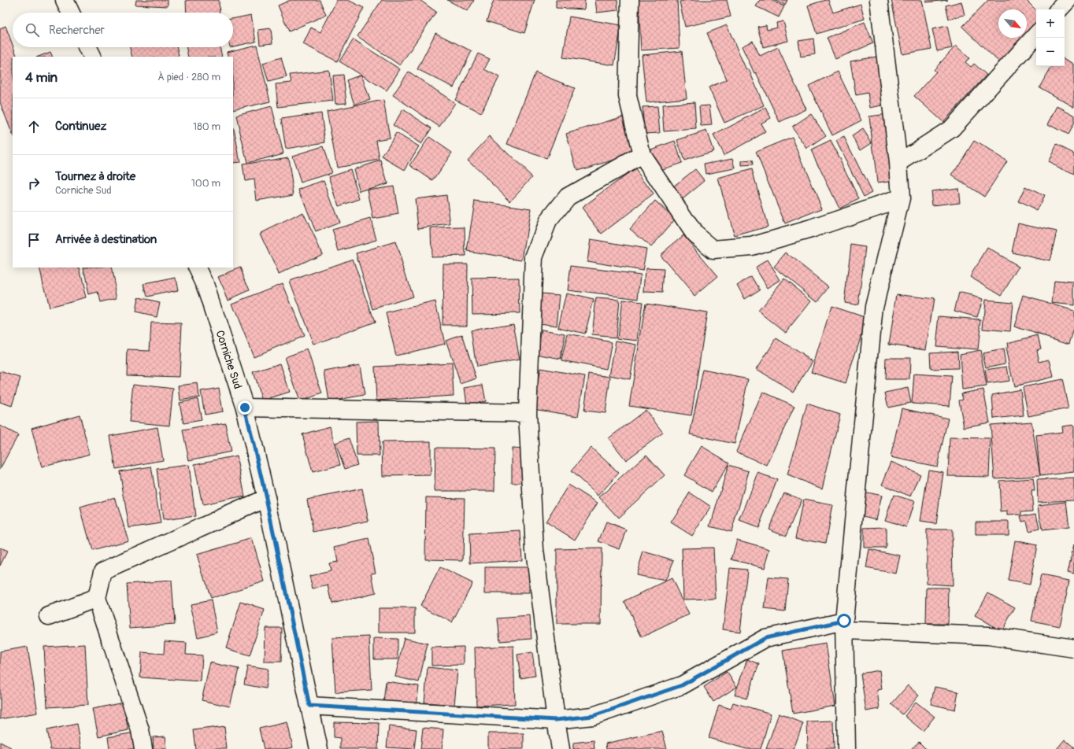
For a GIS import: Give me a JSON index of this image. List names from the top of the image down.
{
  "streets": {
    "street": ["Corniche Sud"]
  },
  "north": "bottom right",
  "page": {
    "map_buttons": ["+", "−"],
    "search": "Rechercher",
    "heading": ["4 min", "À pied · 280 m"],
    "list": [
      ["Continuez", "180 m"],
      ["Tournez à droite", "Corniche Sud", "100 m"],
      "Arrivée à destination"
    ]
  }
}
